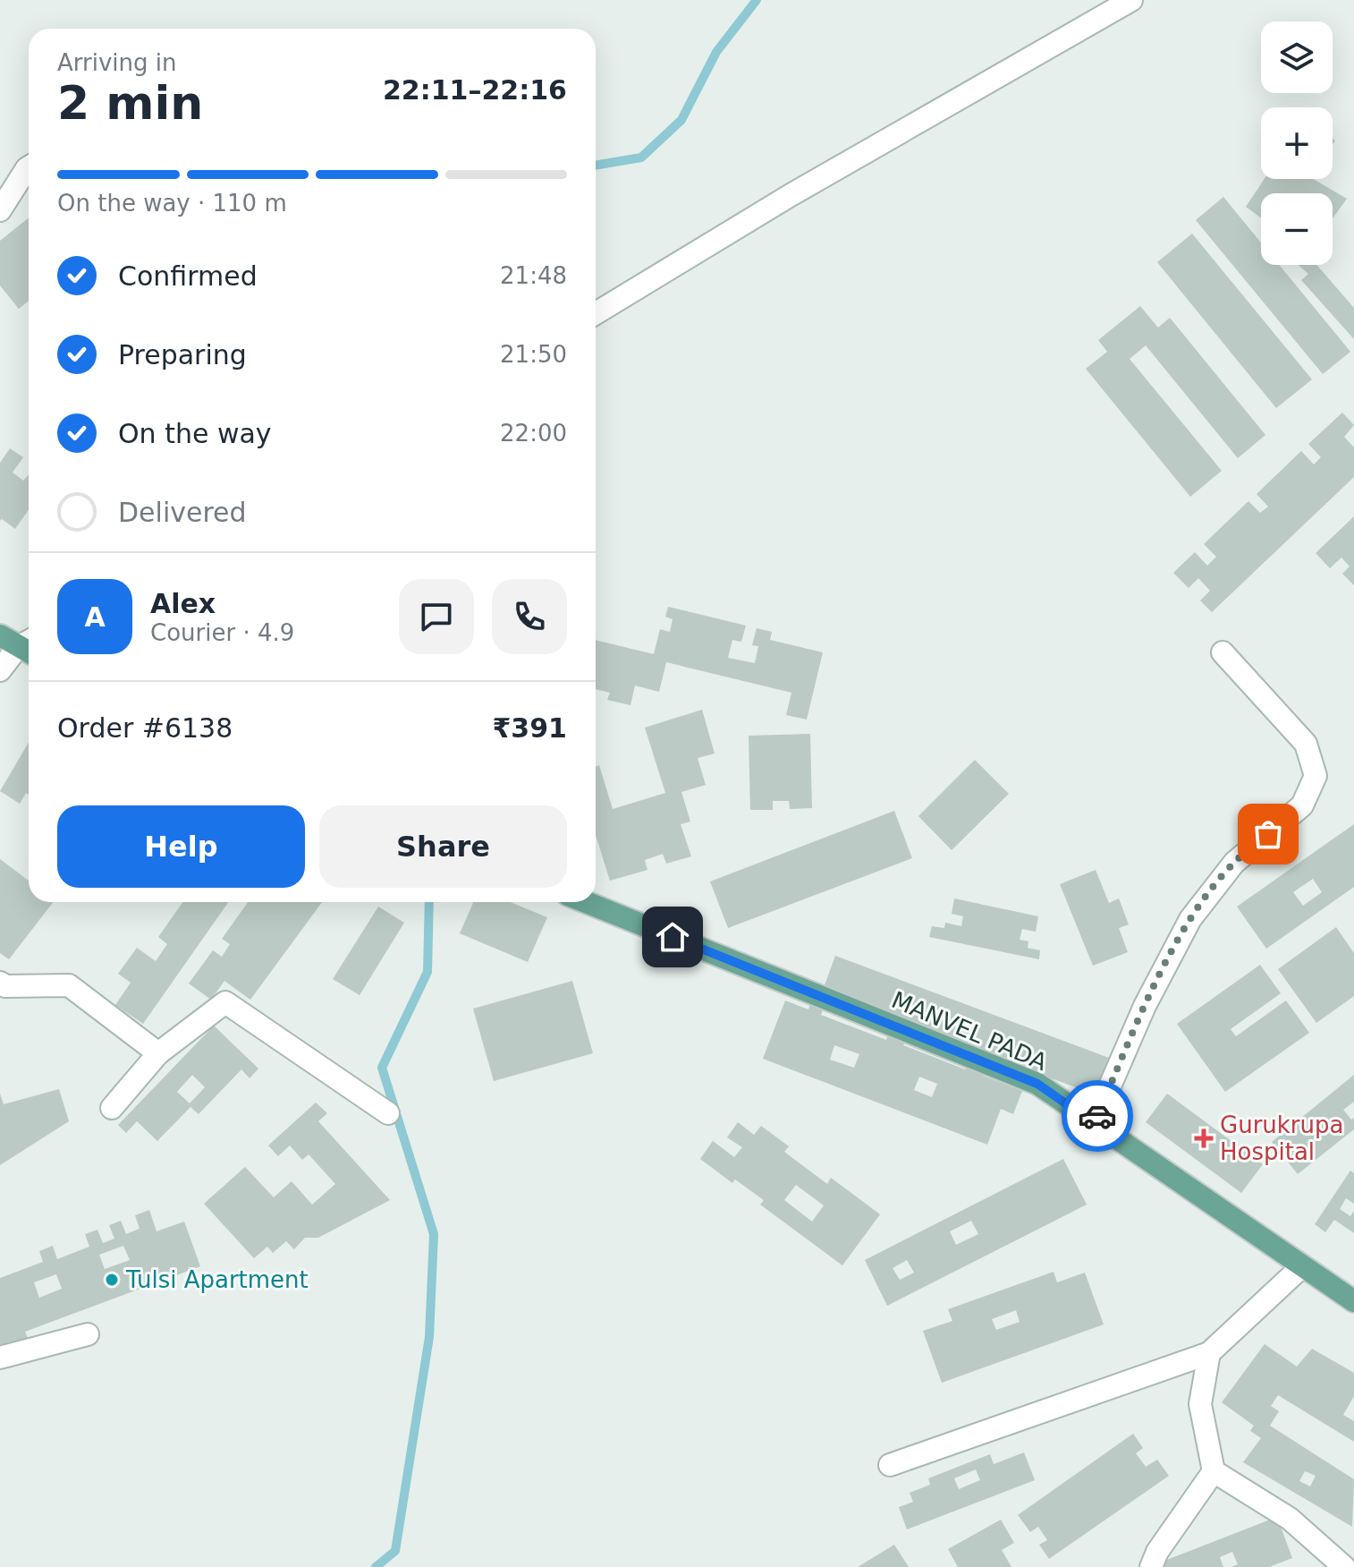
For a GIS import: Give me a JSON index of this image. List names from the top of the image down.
{
  "streets": {
    "main road": ["MANVEL PADA"]
  },
  "places": {
    "health": ["Gurukrupa Hospital"],
    "other": ["Tulsi Apartment"]
  },
  "page": {
    "map_buttons": ["+", "−"],
    "heading": ["2 min", "Arriving in", "22:11–22:16"],
    "panel": [
      "Alex",
      "Courier · 4.9",
      "Order #6138",
      "₹391"
    ],
    "bar": "On the way · 110 m",
    "list": [
      ["Confirmed", "21:48"],
      ["Preparing", "21:50"],
      ["On the way", "22:00"],
      "Delivered"
    ],
    "round": "A",
    "buttons": ["Help", "Share"]
  }
}
